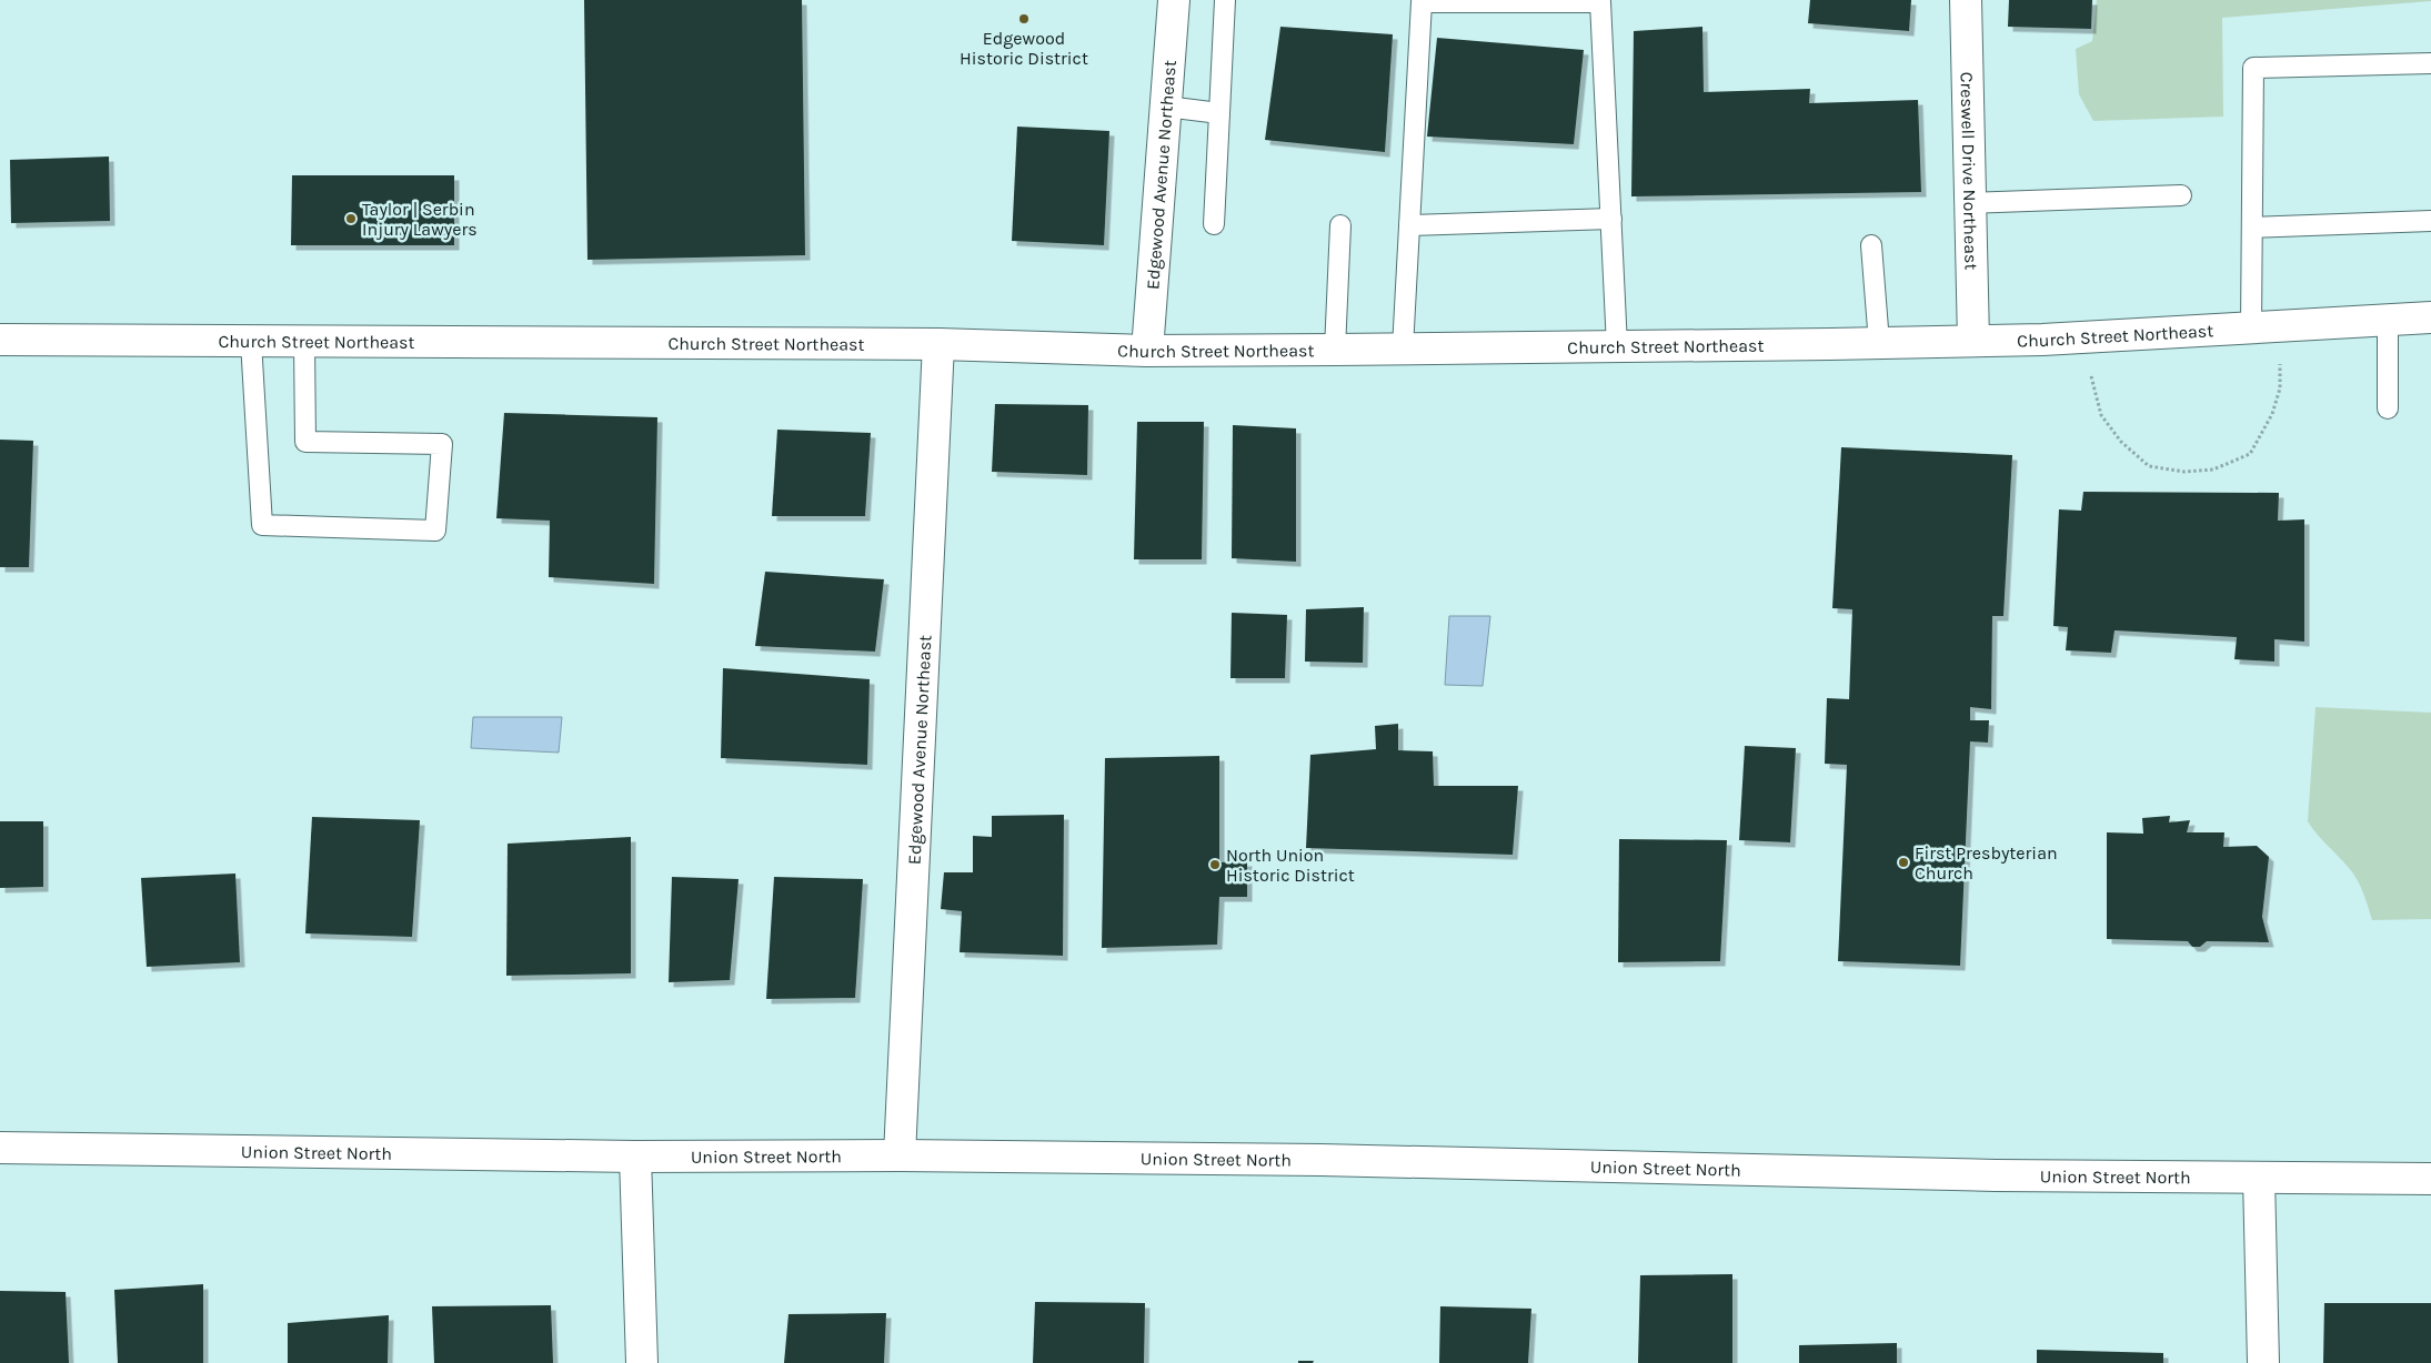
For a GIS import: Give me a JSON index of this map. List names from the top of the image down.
{
  "streets": {
    "street": [
      "Creswell Drive Northeast",
      "Edgewood Avenue Northeast",
      "Church Street Northeast",
      "Union Street North"
    ]
  },
  "crossings": [
    ["Creswell Drive Northeast", "Church Street Northeast"],
    ["Edgewood Avenue Northeast", "Church Street Northeast"],
    ["Edgewood Avenue Northeast", "Union Street North"]
  ],
  "places": [
    "Edgewood Historic District",
    "Taylor | Serbin Injury Lawyers",
    "First Presbyterian Church",
    "North Union Historic District"
  ]
}
